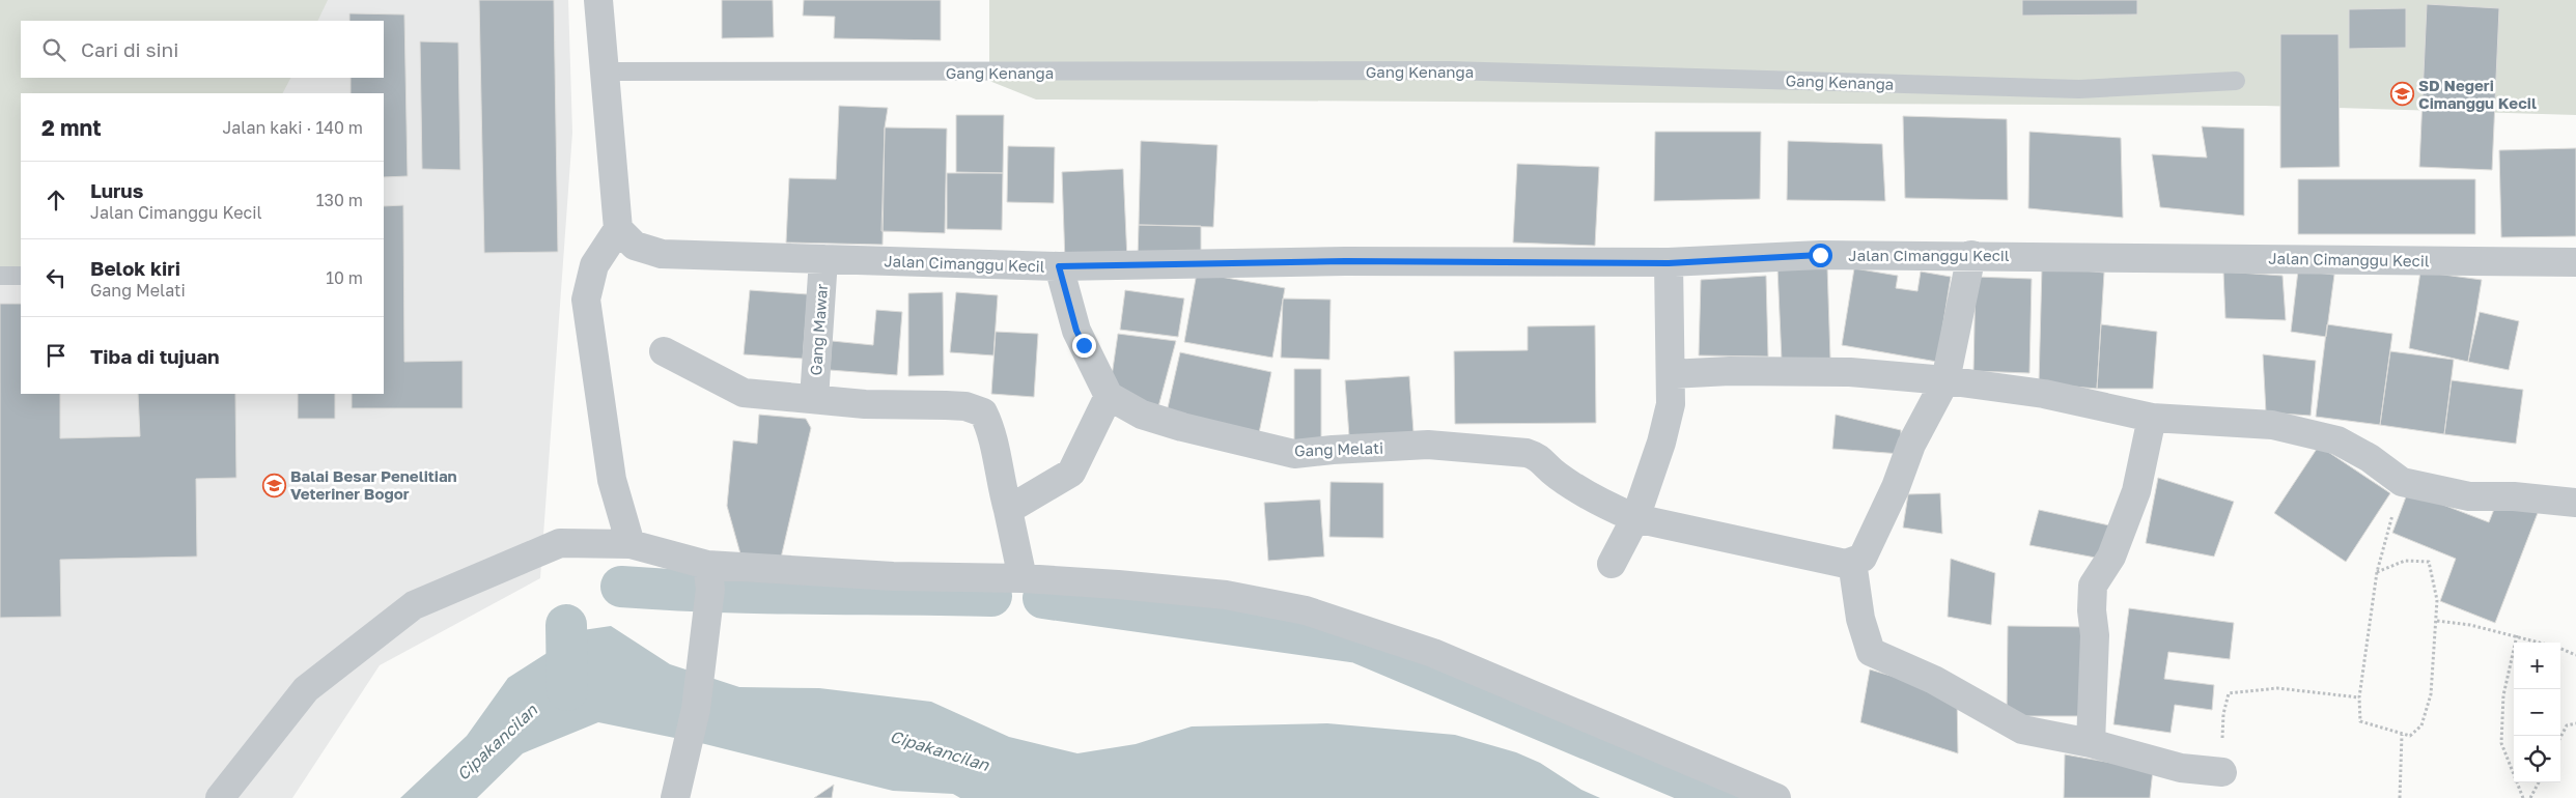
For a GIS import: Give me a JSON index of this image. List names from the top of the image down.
{
  "streets": {
    "street": ["Jalan Cimanggu Kecil", "Gang Mawar", "Gang Melati"],
    "lane": ["Gang Kenanga"]
  },
  "crossings": [
    ["Jalan Cimanggu Kecil", "Gang Mawar"]
  ],
  "water": ["Cipakancilan"],
  "places": {
    "school or university": ["SD Negeri Cimanggu Kecil", "Balai Besar Penelitian Veteriner Bogor"]
  },
  "page": {
    "search": "Cari di sini",
    "heading": ["2 mnt", "Jalan kaki · 140 m"],
    "list": [
      ["Lurus", "Jalan Cimanggu Kecil", "130 m"],
      ["Belok kiri", "Gang Melati", "10 m"],
      "Tiba di tujuan"
    ],
    "map_buttons": ["+", "−"]
  }
}
